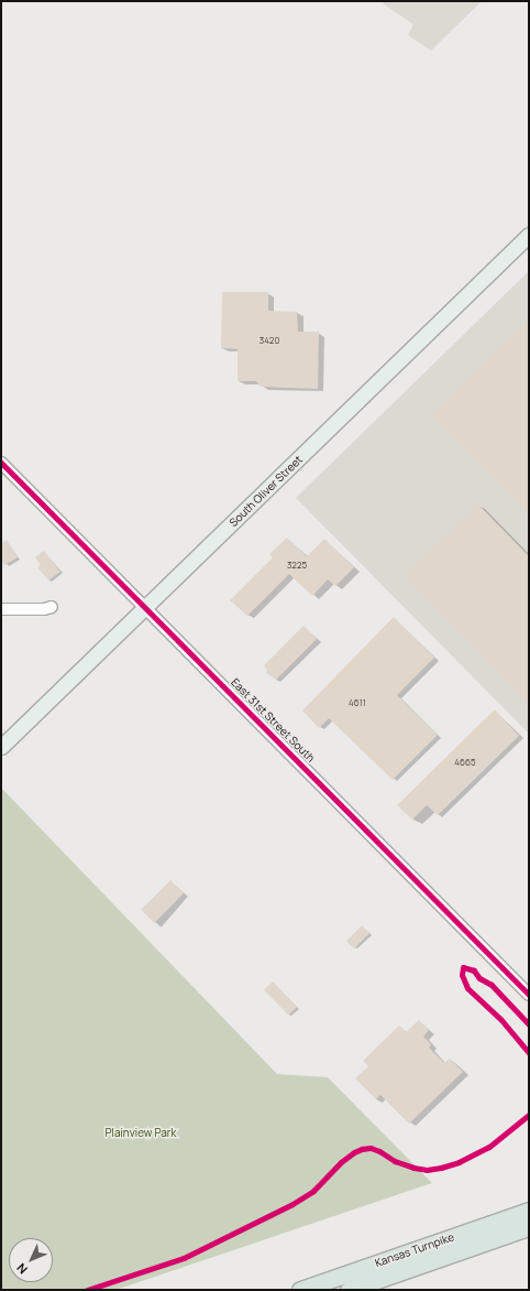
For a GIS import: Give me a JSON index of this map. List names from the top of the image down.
{
  "streets": {
    "highway": ["Kansas Turnpike"],
    "main road": ["South Oliver Street"],
    "street": ["East 31st Street South"]
  },
  "crossings": [
    ["South Oliver Street", "East 31st Street South"]
  ],
  "parks": ["Plainview Park"],
  "house_numbers": [
    "3420",
    "3225",
    "4611",
    "4665"
  ],
  "north": "bottom left"
}
